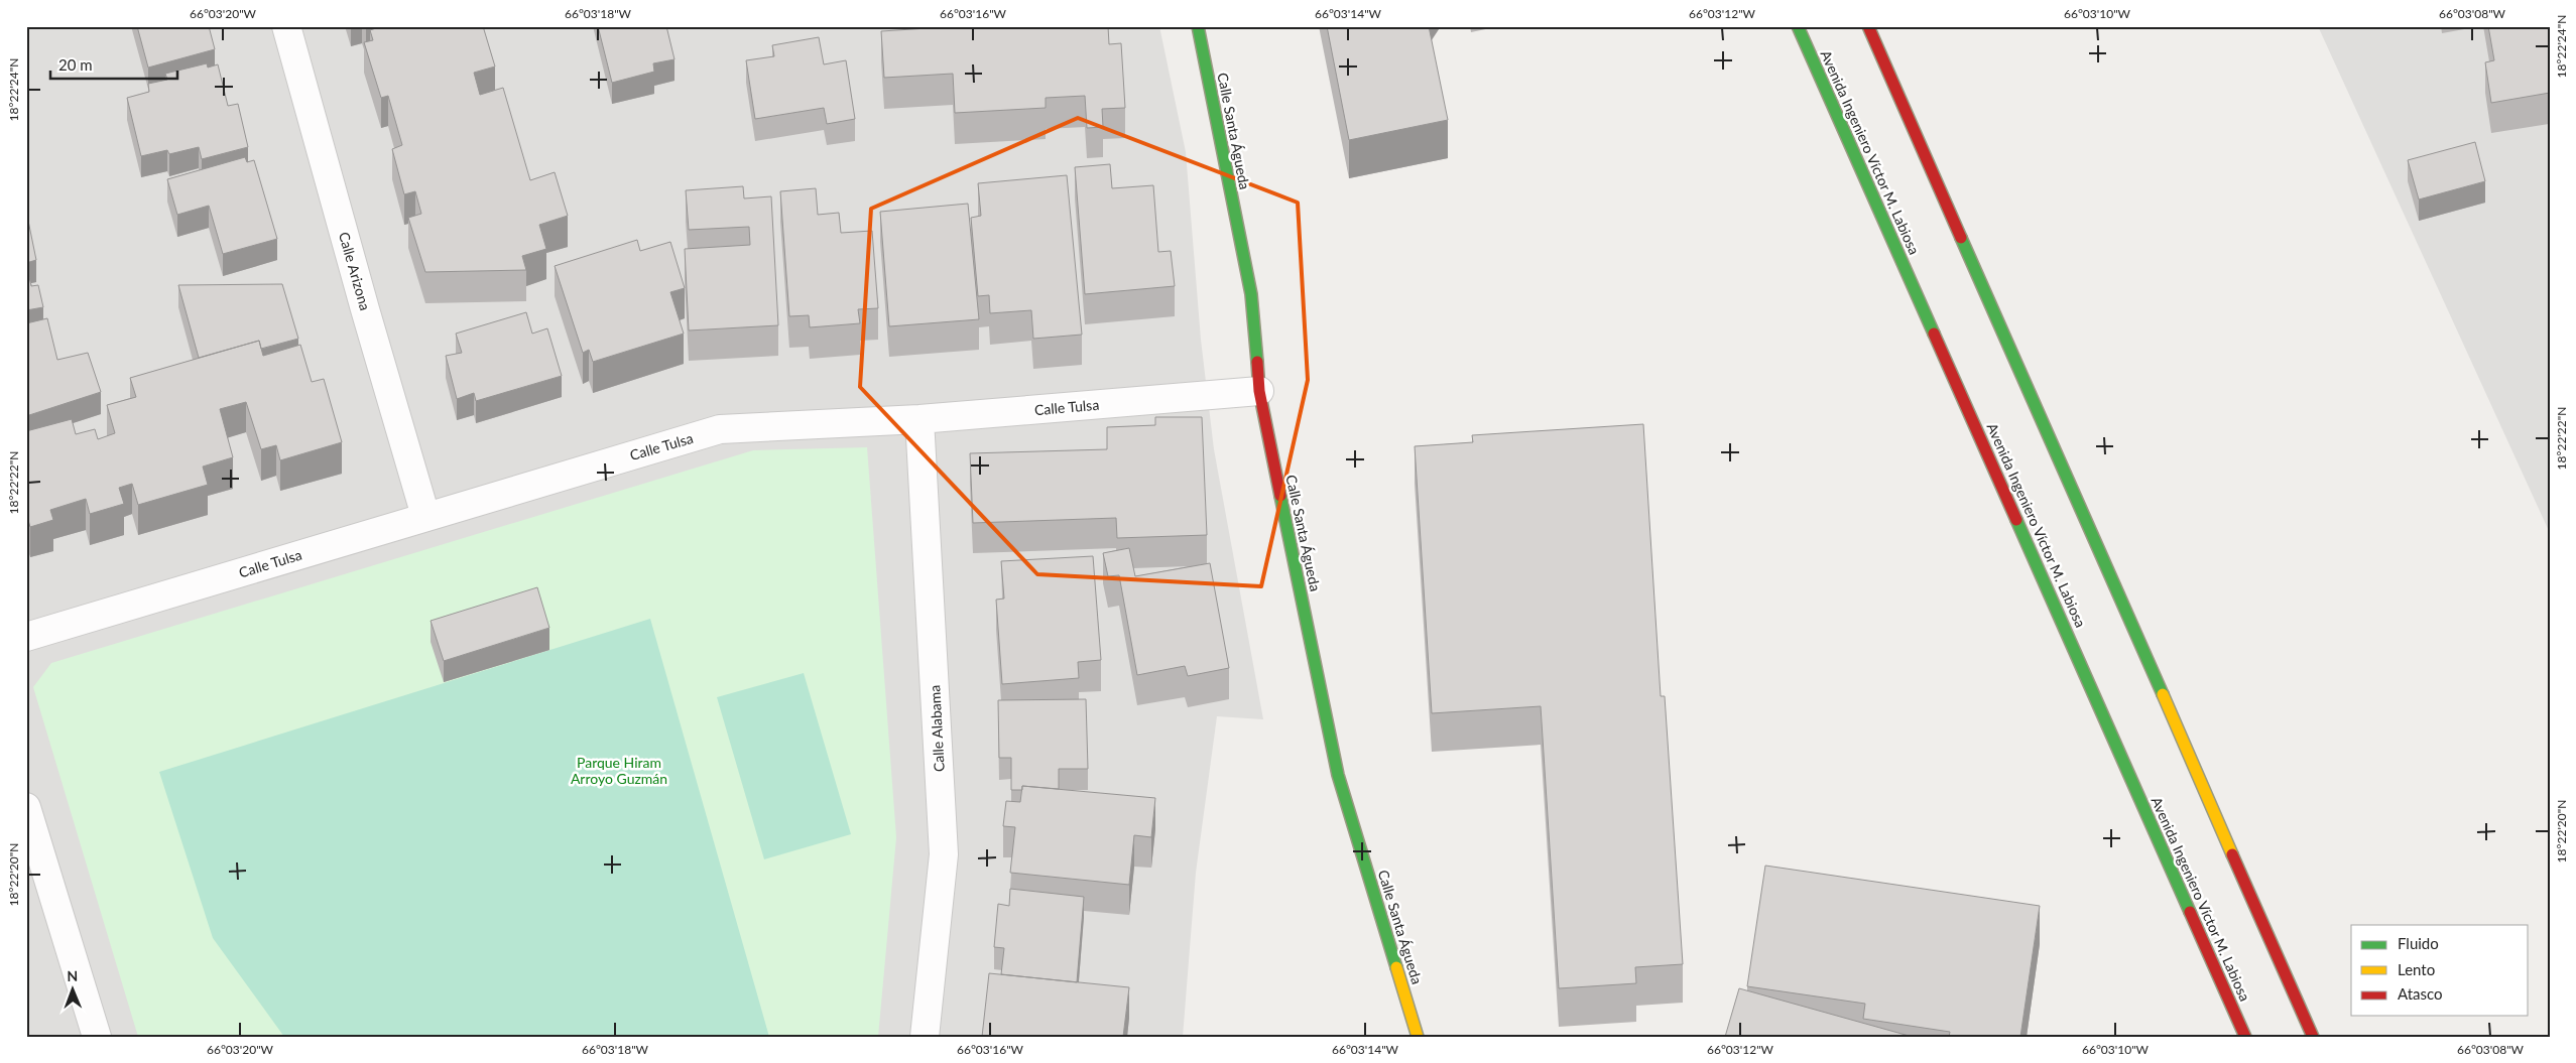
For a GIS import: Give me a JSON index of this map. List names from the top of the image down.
{
  "streets": {
    "main road": ["Calle Santa Águeda", "Avenida Ingeniero Víctor M. Labiosa"],
    "street": ["Calle Arizona", "Calle Tulsa", "Calle Alabama"]
  },
  "crossings": [
    ["Calle Santa Águeda", "Calle Tulsa"],
    ["Calle Arizona", "Calle Tulsa"],
    ["Calle Tulsa", "Calle Alabama"]
  ],
  "parks": ["Parque Hiram Arroyo Guzmán"],
  "legend": ["Fluido", "Lento", "Atasco"],
  "scale_bar": "20 m",
  "north": "top",
  "coordinates": [
    "66°03'20\"W",
    "66°03'18\"W",
    "66°03'16\"W",
    "66°03'14\"W",
    "66°03'12\"W",
    "66°03'10\"W",
    "66°03'08\"W",
    "18°22'24\"N",
    "18°22'22\"N",
    "18°22'20\"N"
  ]
}
